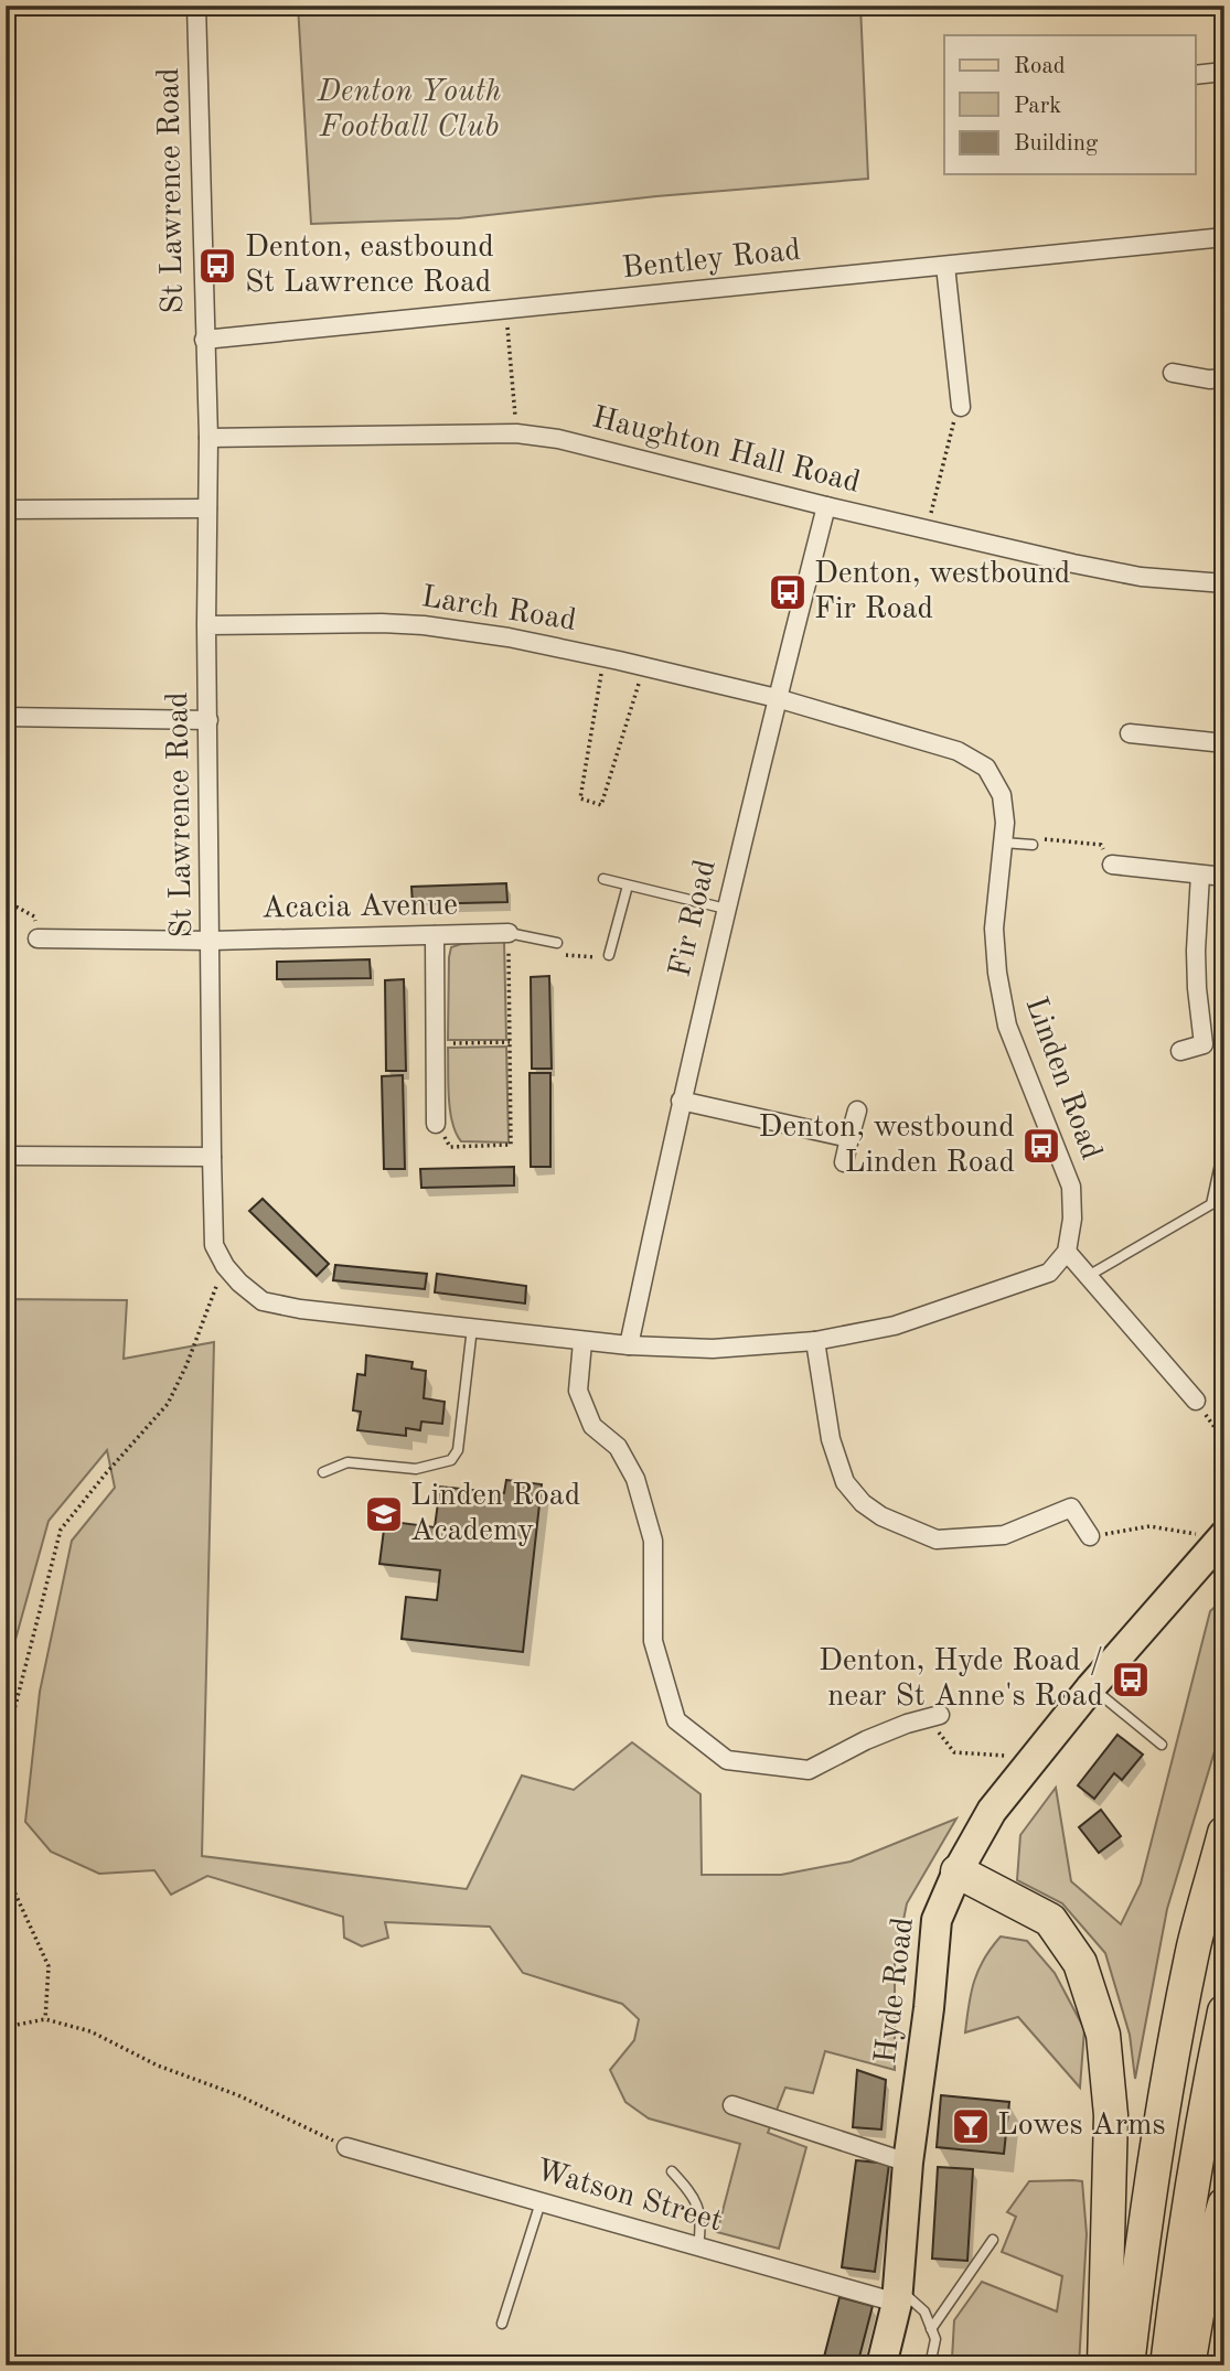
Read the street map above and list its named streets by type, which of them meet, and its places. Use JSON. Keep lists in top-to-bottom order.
{
  "streets": {
    "main road": ["Hyde Road"],
    "street": [
      "St Lawrence Road",
      "Bentley Road",
      "Haughton Hall Road",
      "Larch Road",
      "Acacia Avenue",
      "Fir Road",
      "Linden Road",
      "Watson Street"
    ]
  },
  "crossings": [
    ["St Lawrence Road", "Bentley Road"],
    ["St Lawrence Road", "Haughton Hall Road"],
    ["St Lawrence Road", "Larch Road"],
    ["St Lawrence Road", "Acacia Avenue"],
    ["Haughton Hall Road", "Fir Road"],
    ["Larch Road", "Fir Road"],
    ["Larch Road", "Linden Road"],
    ["Fir Road", "Linden Road"],
    ["Hyde Road", "Watson Street"]
  ],
  "parks": ["Denton Youth Football Club"],
  "places": {
    "bus stop": [
      "Denton, eastbound St Lawrence Road",
      "Denton, westbound Fir Road",
      "Denton, westbound Linden Road",
      "Denton, Hyde Road / near St Anne's Road"
    ],
    "school or university": ["Linden Road Academy"],
    "bar": ["Lowes Arms"]
  },
  "legend": ["Road", "Park", "Building"]
}
